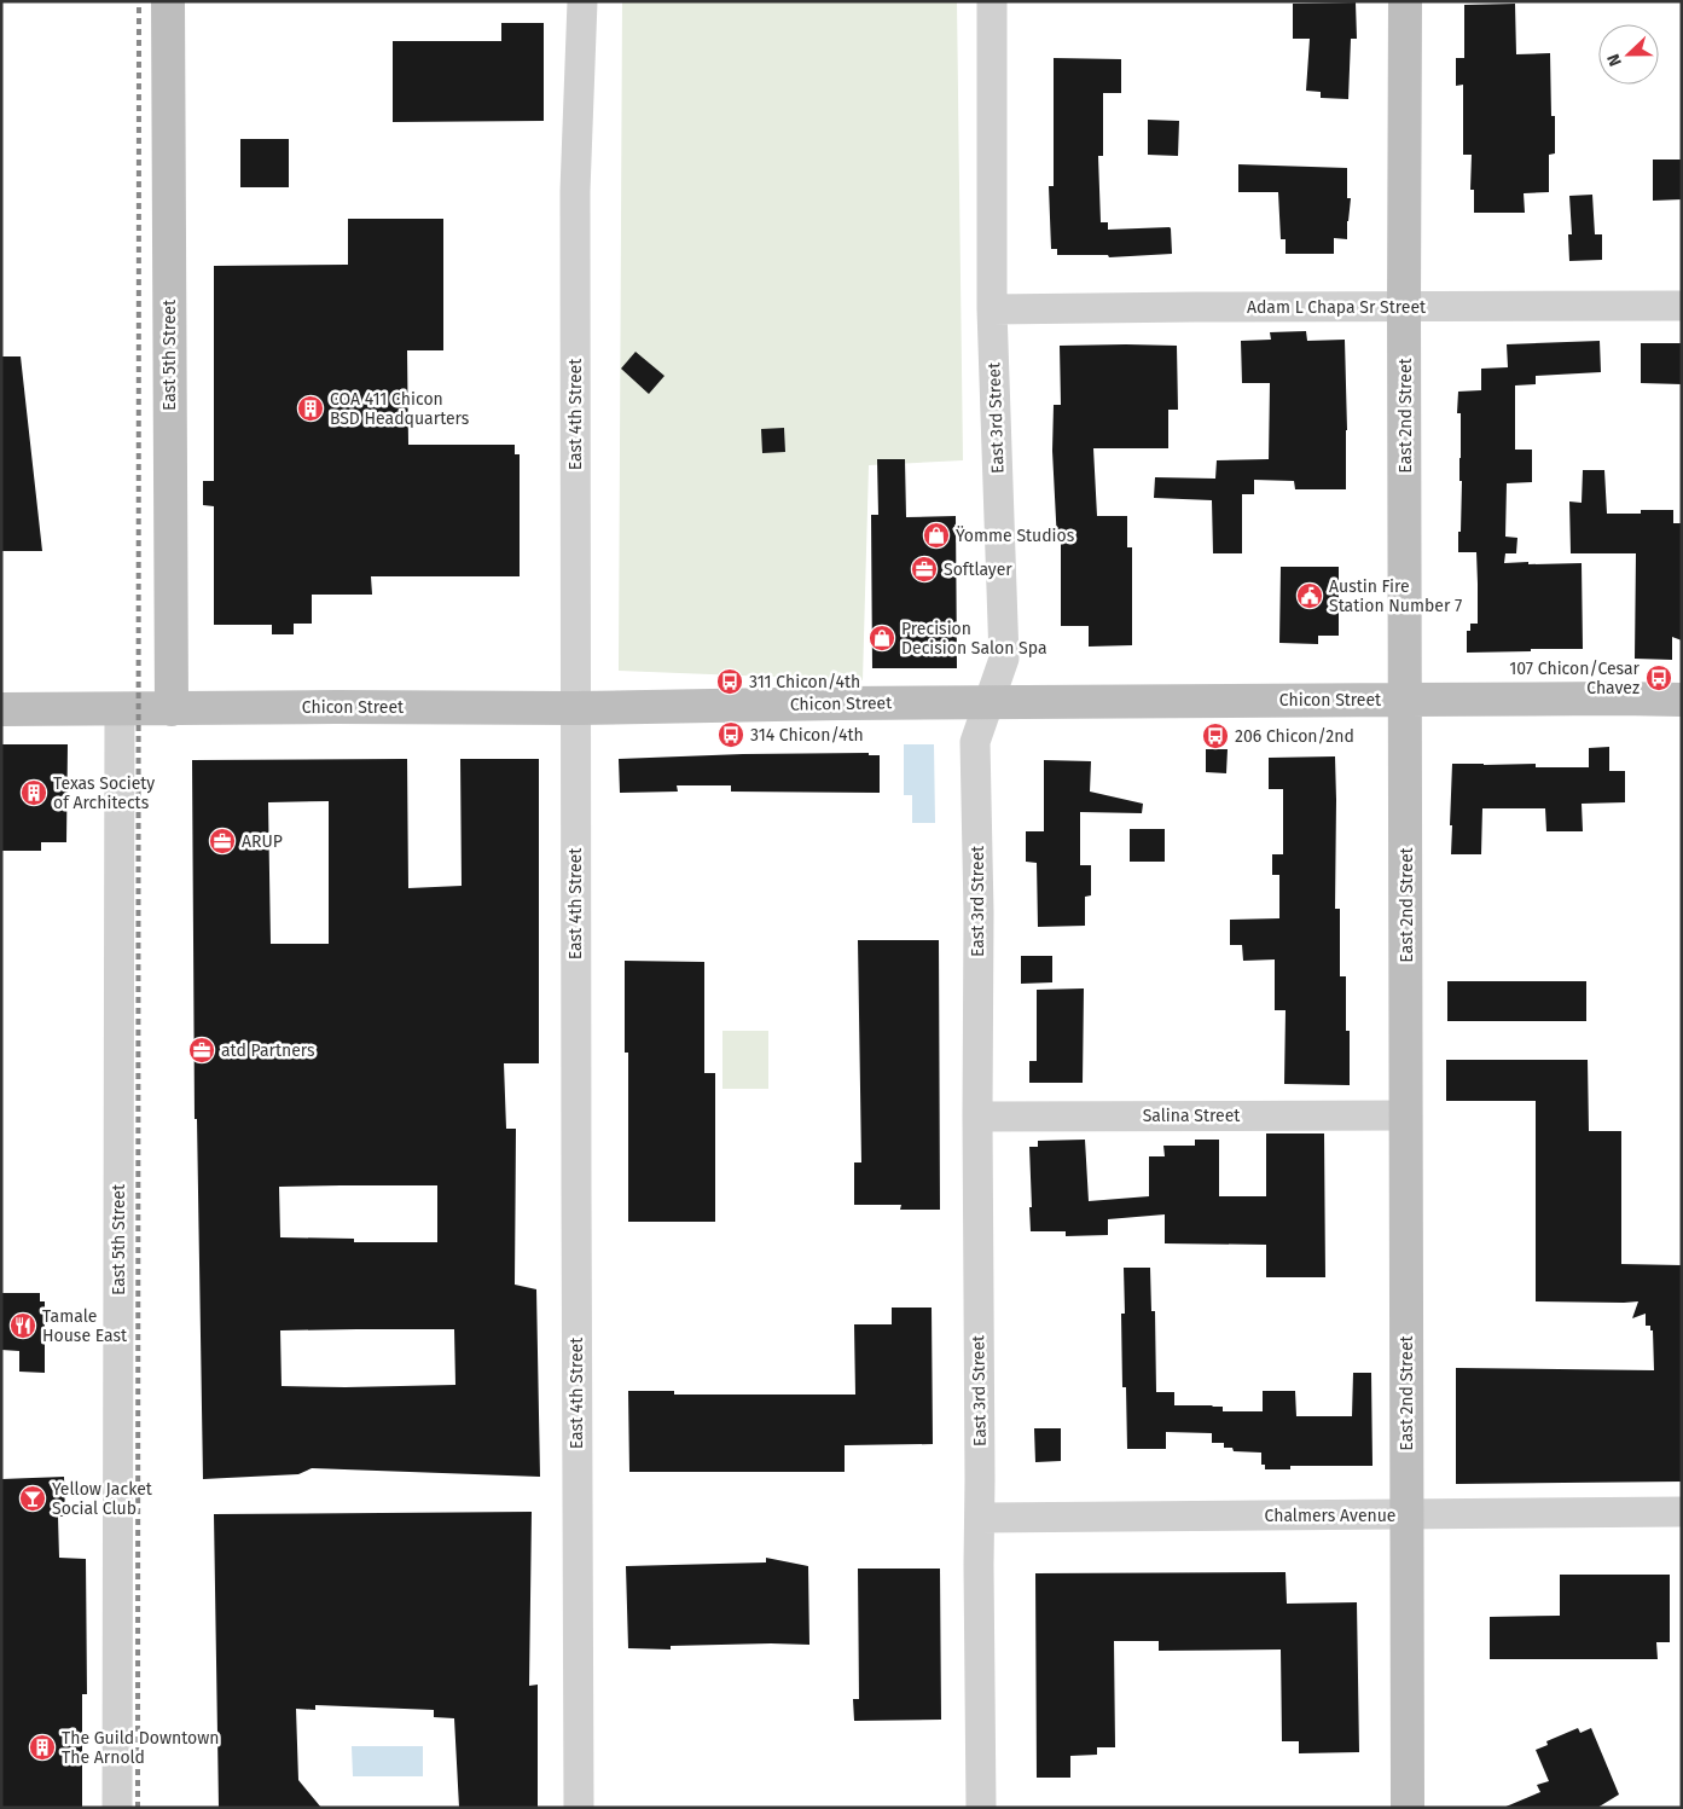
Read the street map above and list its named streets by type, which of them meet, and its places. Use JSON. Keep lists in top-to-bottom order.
{
  "streets": {
    "street": [
      "Adam L Chapa Sr Street",
      "East 5th Street",
      "East 4th Street",
      "East 2nd Street",
      "East 3rd Street",
      "Chicon Street",
      "Salina Street",
      "Chalmers Avenue"
    ]
  },
  "crossings": [
    ["Adam L Chapa Sr Street", "East 2nd Street"],
    ["Adam L Chapa Sr Street", "East 3rd Street"],
    ["East 5th Street", "Chicon Street"],
    ["East 4th Street", "Chicon Street"],
    ["East 2nd Street", "Chicon Street"],
    ["East 2nd Street", "Salina Street"],
    ["East 2nd Street", "Chalmers Avenue"],
    ["East 3rd Street", "Chicon Street"],
    ["East 3rd Street", "Salina Street"],
    ["East 3rd Street", "Chalmers Avenue"]
  ],
  "places": {
    "building": ["COA 411 Chicon BSD Headquarters", "Texas Society of Architects", "The Guild Downtown The Arnold"],
    "shop": ["Ÿomme Studios", "Precision Decision Salon Spa"],
    "office": ["Softlayer", "ARUP", "atd Partners"],
    "public building": ["Austin Fire Station Number 7"],
    "bus stop": [
      "107 Chicon/Cesar Chavez",
      "311 Chicon/4th",
      "314 Chicon/4th",
      "206 Chicon/2nd"
    ],
    "restaurant": ["Tamale House East"],
    "bar": ["Yellow Jacket Social Club"]
  },
  "north": "left"
}
